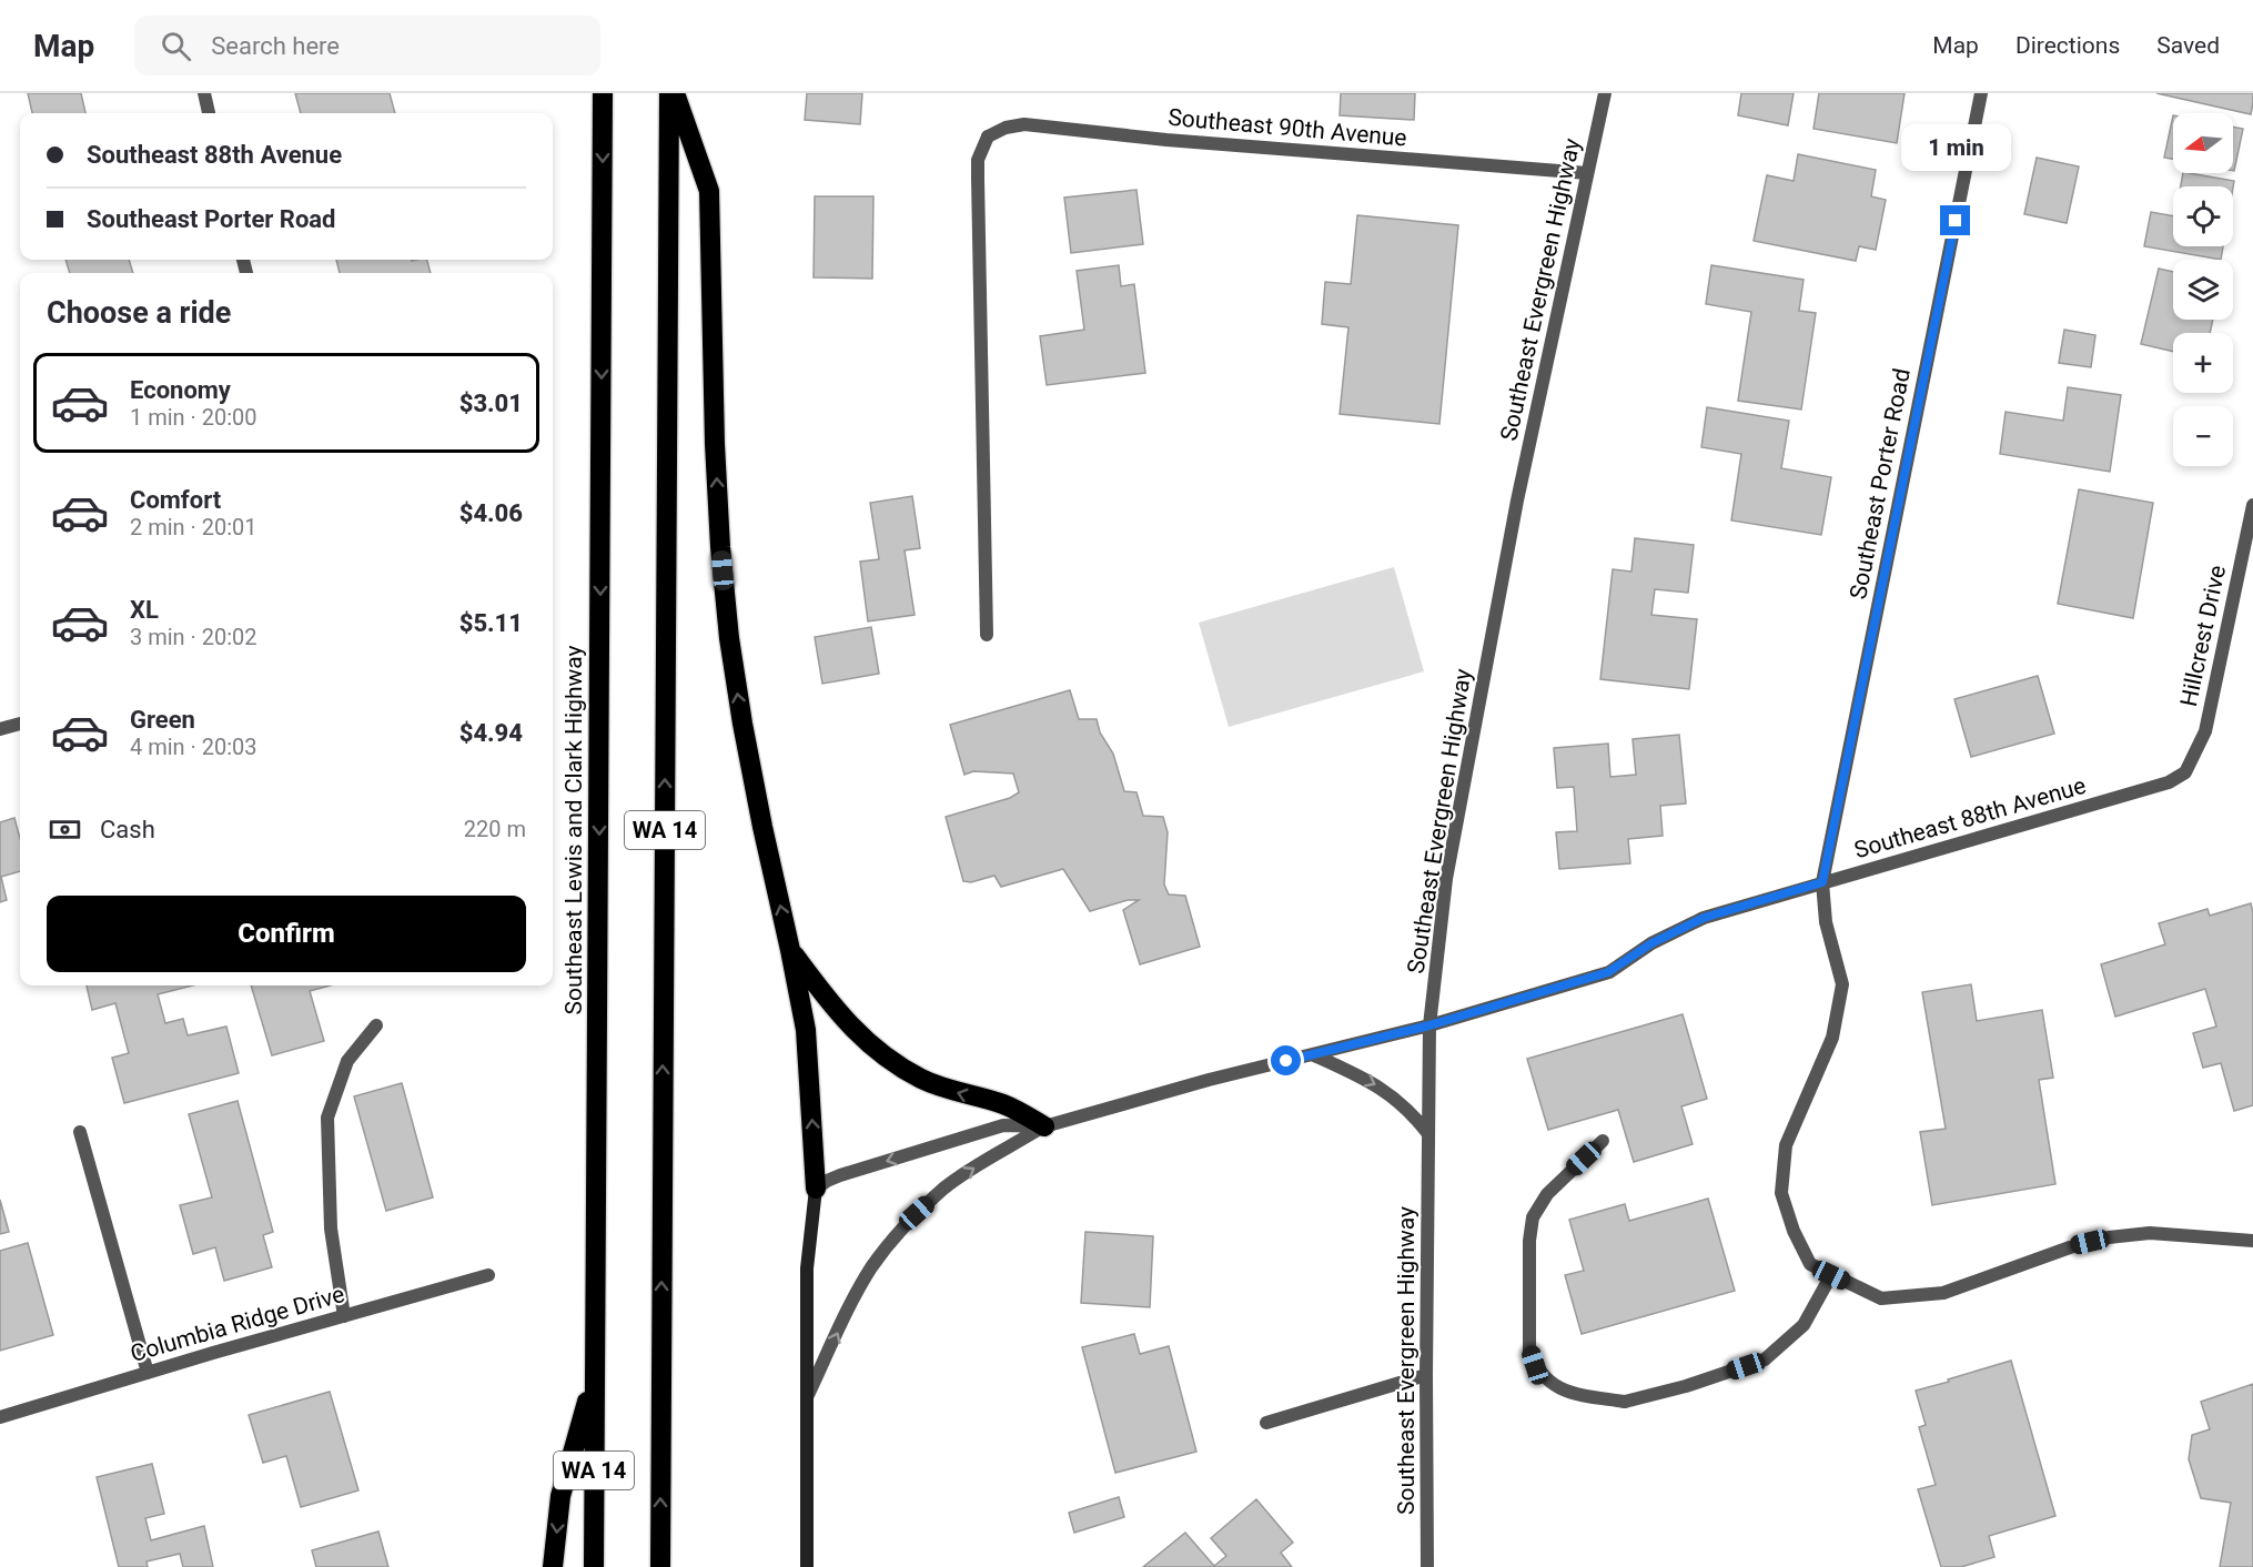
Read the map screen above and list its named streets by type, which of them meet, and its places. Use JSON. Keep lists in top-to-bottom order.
{
  "streets": {
    "highway": ["Southeast Lewis and Clark Highway", "WA 14"],
    "street": [
      "Southeast 90th Avenue",
      "Southeast Evergreen Highway",
      "Southeast Porter Road",
      "Hillcrest Drive",
      "Southeast 88th Avenue",
      "Columbia Ridge Drive"
    ]
  },
  "crossings": [
    ["Southeast 90th Avenue", "Southeast Evergreen Highway"],
    ["Southeast Evergreen Highway", "Southeast 88th Avenue"],
    ["Southeast Porter Road", "Southeast 88th Avenue"],
    ["Hillcrest Drive", "Southeast 88th Avenue"]
  ],
  "north": "left",
  "page": {
    "header": "Map",
    "search": "Search here",
    "nav": ["Map", "Directions", "Saved"],
    "map_buttons": ["+", "−"],
    "banner": ["Southeast 88th Avenue", "Southeast Porter Road"],
    "bubble": "1 min",
    "heading": "Choose a ride",
    "list": [
      {
        "name": "Economy",
        "note": "1 min · 20:00",
        "value": "$3.01"
      },
      {
        "name": "Comfort",
        "note": "2 min · 20:01",
        "value": "$4.06"
      },
      {
        "name": "XL",
        "note": "3 min · 20:02",
        "value": "$5.11"
      },
      {
        "name": "Green",
        "note": "4 min · 20:03",
        "value": "$4.94"
      }
    ],
    "pay": ["Cash", "220 m"],
    "buttons": "Confirm"
  }
}
